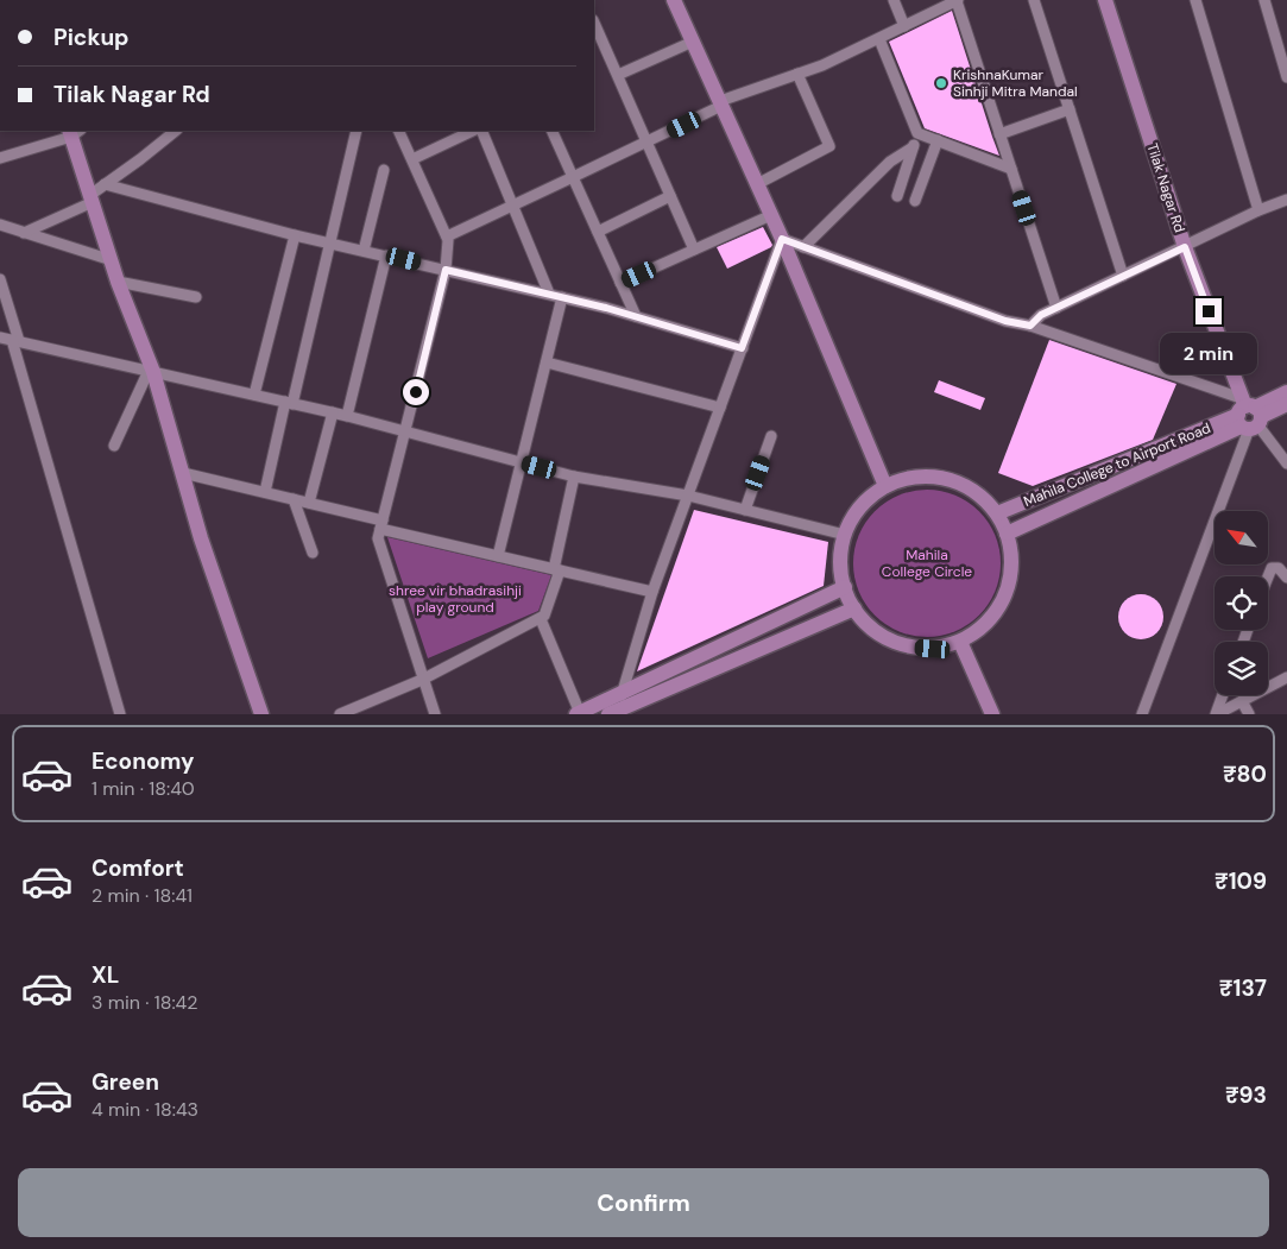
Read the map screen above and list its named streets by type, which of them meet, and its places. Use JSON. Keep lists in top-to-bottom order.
{
  "streets": {
    "main road": ["Tilak Nagar Rd", "Mahila College to Airport Road"]
  },
  "crossings": [
    ["Tilak Nagar Rd", "Mahila College to Airport Road"]
  ],
  "parks": ["Mahila College Circle", "shree vir bhadrasihji play ground"],
  "places": ["KrishnaKumar Sinhji Mitra Mandal"],
  "north": "top left",
  "page": {
    "banner": ["Pickup", "Tilak Nagar Rd"],
    "bubble": "2 min",
    "list": [
      {
        "name": "Economy",
        "note": "1 min · 18:40",
        "value": "₹80"
      },
      {
        "name": "Comfort",
        "note": "2 min · 18:41",
        "value": "₹109"
      },
      {
        "name": "XL",
        "note": "3 min · 18:42",
        "value": "₹137"
      },
      {
        "name": "Green",
        "note": "4 min · 18:43",
        "value": "₹93"
      }
    ],
    "buttons": "Confirm"
  }
}
